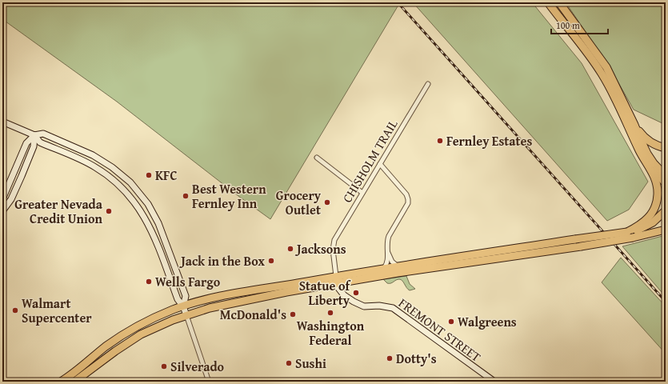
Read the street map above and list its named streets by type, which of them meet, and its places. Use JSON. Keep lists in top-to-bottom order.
{
  "streets": {
    "street": ["CHISHOLM TRAIL", "FREMONT STREET"]
  },
  "crossings": [
    ["CHISHOLM TRAIL", "FREMONT STREET"]
  ],
  "places": [
    "Fernley Estates",
    "KFC",
    "Best Western Fernley Inn",
    "Grocery Outlet",
    "Greater Nevada Credit Union",
    "Jacksons",
    "Jack in the Box",
    "Wells Fargo",
    "Statue of Liberty",
    "Walmart Supercenter",
    "Washington Federal",
    "McDonald's",
    "Walgreens",
    "Dotty's",
    "Sushi",
    "Silverado"
  ],
  "scale_bar": "100 m"
}
